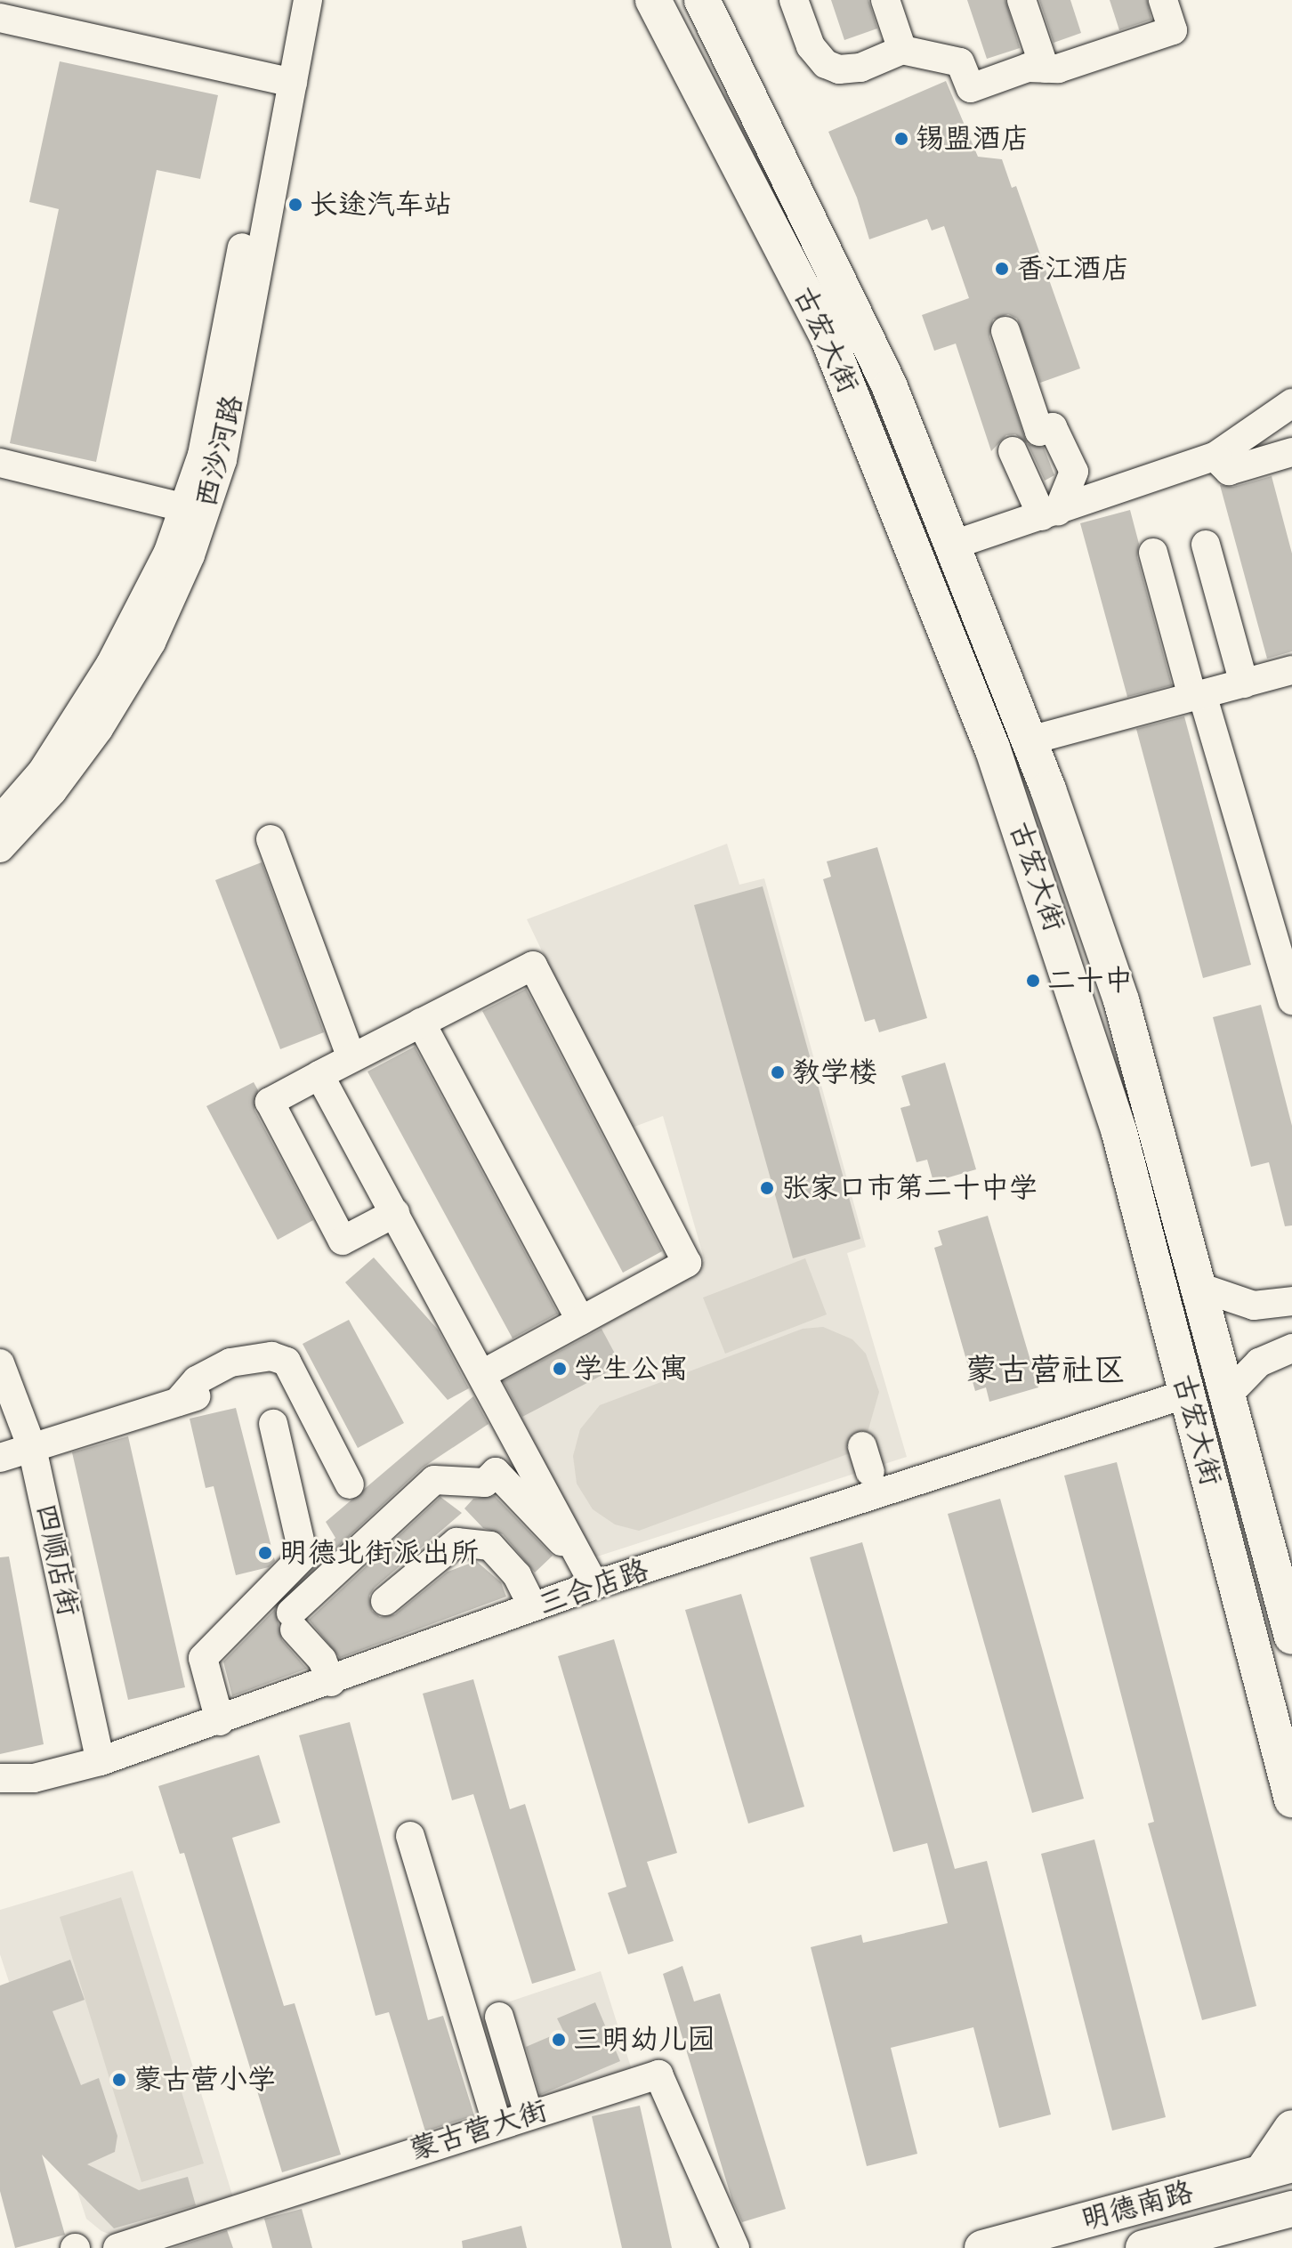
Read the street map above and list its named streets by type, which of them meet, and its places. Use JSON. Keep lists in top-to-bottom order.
{
  "streets": {
    "main road": ["古宏大街", "明德南路"],
    "street": [
      "西沙河路",
      "四顺店街",
      "三合店路",
      "蒙古营大街"
    ]
  },
  "crossings": [
    ["古宏大街", "三合店路"],
    ["四顺店街", "三合店路"]
  ],
  "districts": ["蒙古营社区"],
  "places": [
    "锡盟酒店",
    "长途汽车站",
    "香江酒店",
    "二十中",
    "教学楼",
    "张家口市第二十中学",
    "学生公寓",
    "明德北街派出所",
    "三明幼儿园",
    "蒙古营小学"
  ]
}
